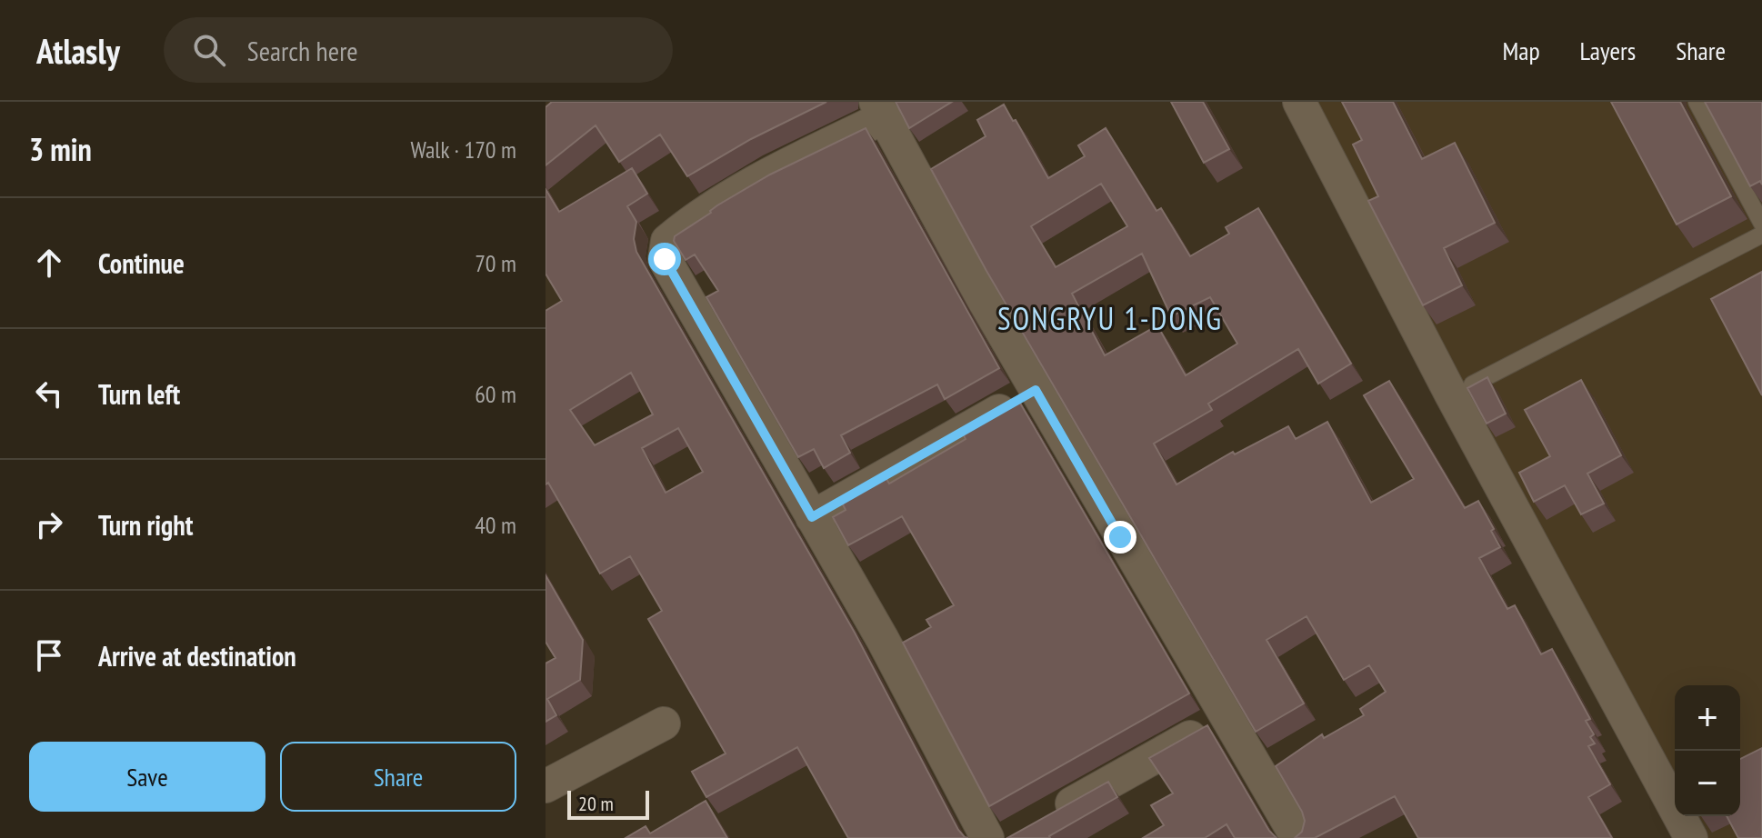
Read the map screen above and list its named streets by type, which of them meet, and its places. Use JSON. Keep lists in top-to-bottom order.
{
  "districts": ["SONGRYU 1-DONG"],
  "scale_bar": "20 m",
  "page": {
    "header": "Atlasly",
    "search": "Search here",
    "nav": ["Map", "Layers", "Share"],
    "heading": ["3 min", "Walk · 170 m"],
    "list": [
      ["Continue", "70 m"],
      ["Turn left", "60 m"],
      ["Turn right", "40 m"],
      "Arrive at destination"
    ],
    "map_buttons": ["+", "−"],
    "buttons": ["Save", "Share"],
    "scale": "20 m"
  }
}
